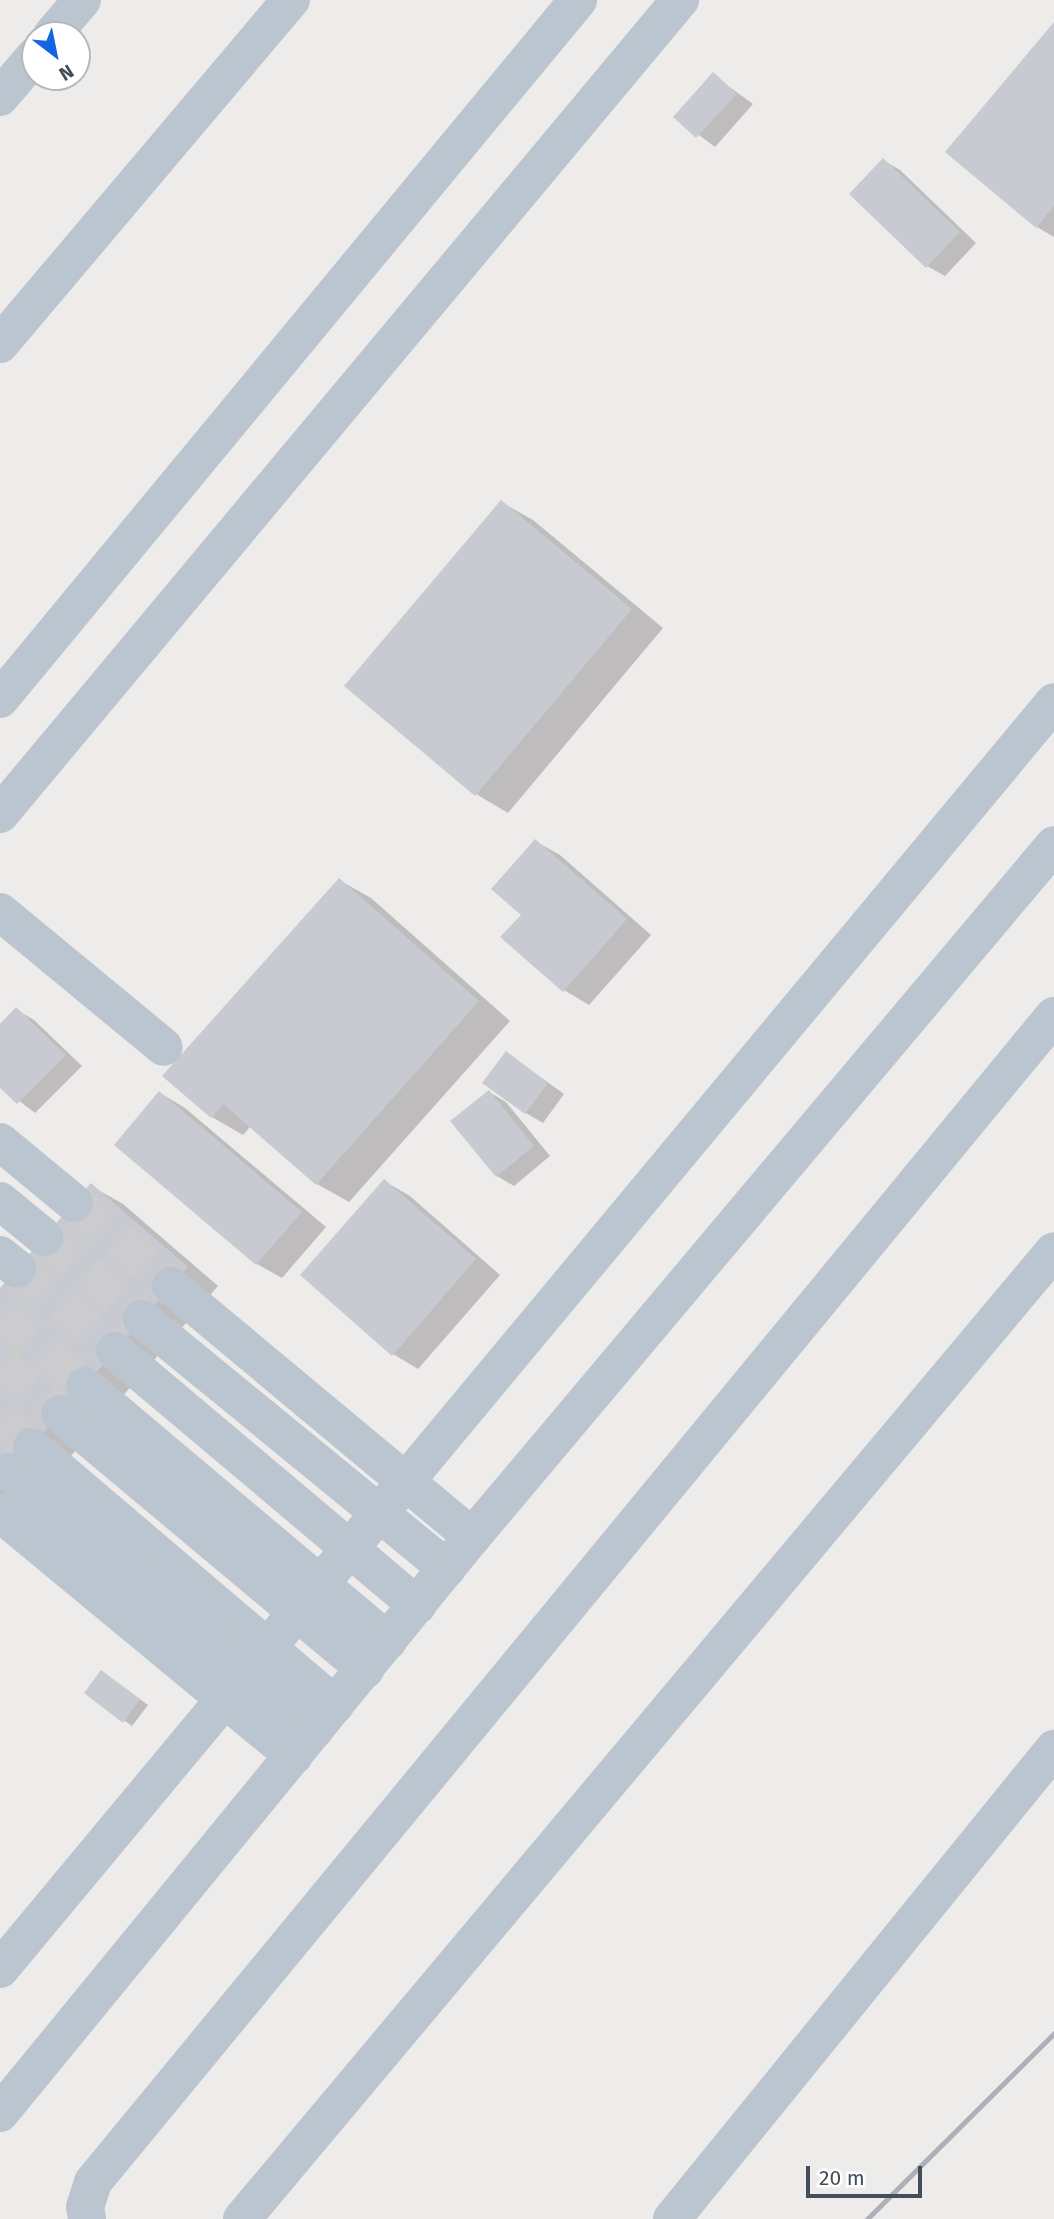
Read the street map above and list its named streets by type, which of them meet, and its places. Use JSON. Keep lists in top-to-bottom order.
{
  "scale_bar": "20 m",
  "north": "bottom right"
}
